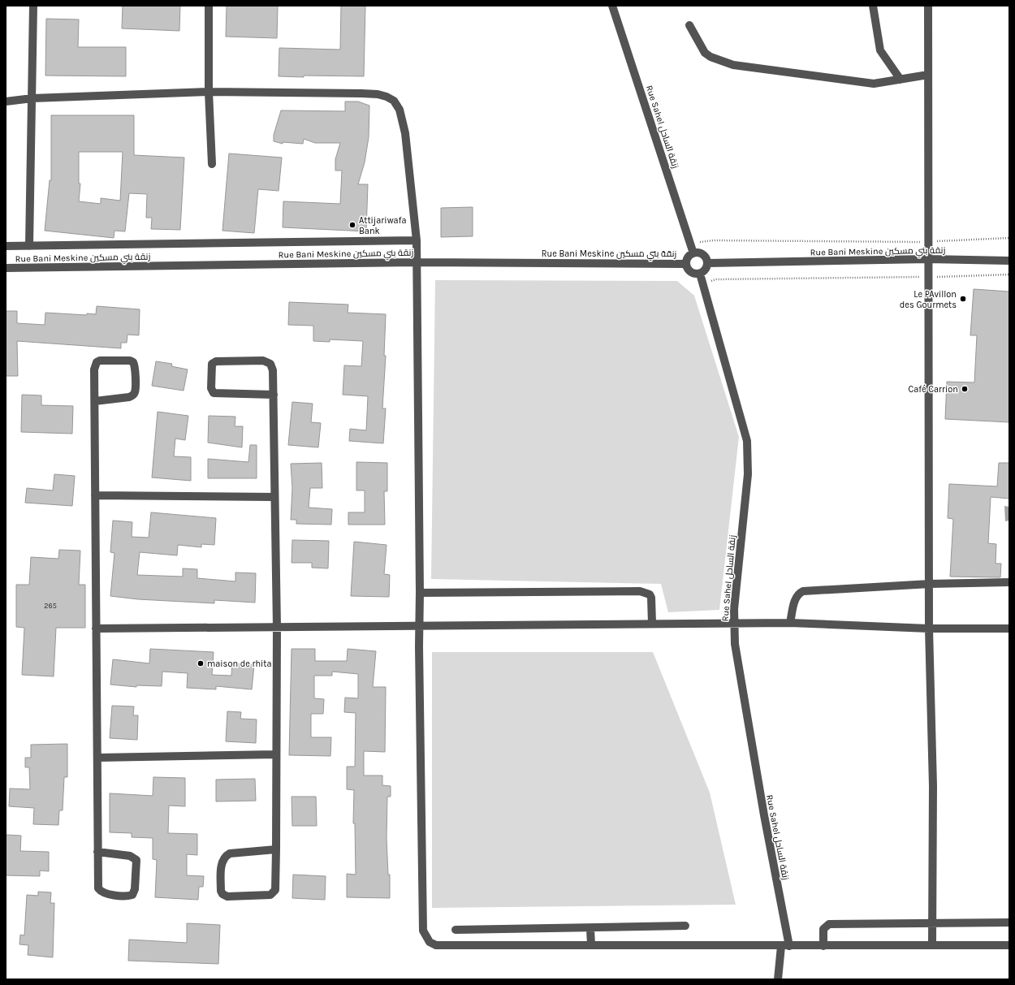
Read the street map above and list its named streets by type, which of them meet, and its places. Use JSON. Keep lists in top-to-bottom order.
{
  "streets": {
    "street": ["Rue Sahel زنقة الساحل", "Rue Bani Meskine زنقة بني مسكين"]
  },
  "crossings": [
    ["Rue Sahel زنقة الساحل", "Rue Bani Meskine زنقة بني مسكين"]
  ],
  "places": [
    "Attijariwafa Bank",
    "Le PAvillon des Gourmets",
    "Café Carrion",
    "maison de rhita"
  ],
  "house_numbers": ["265"]
}
